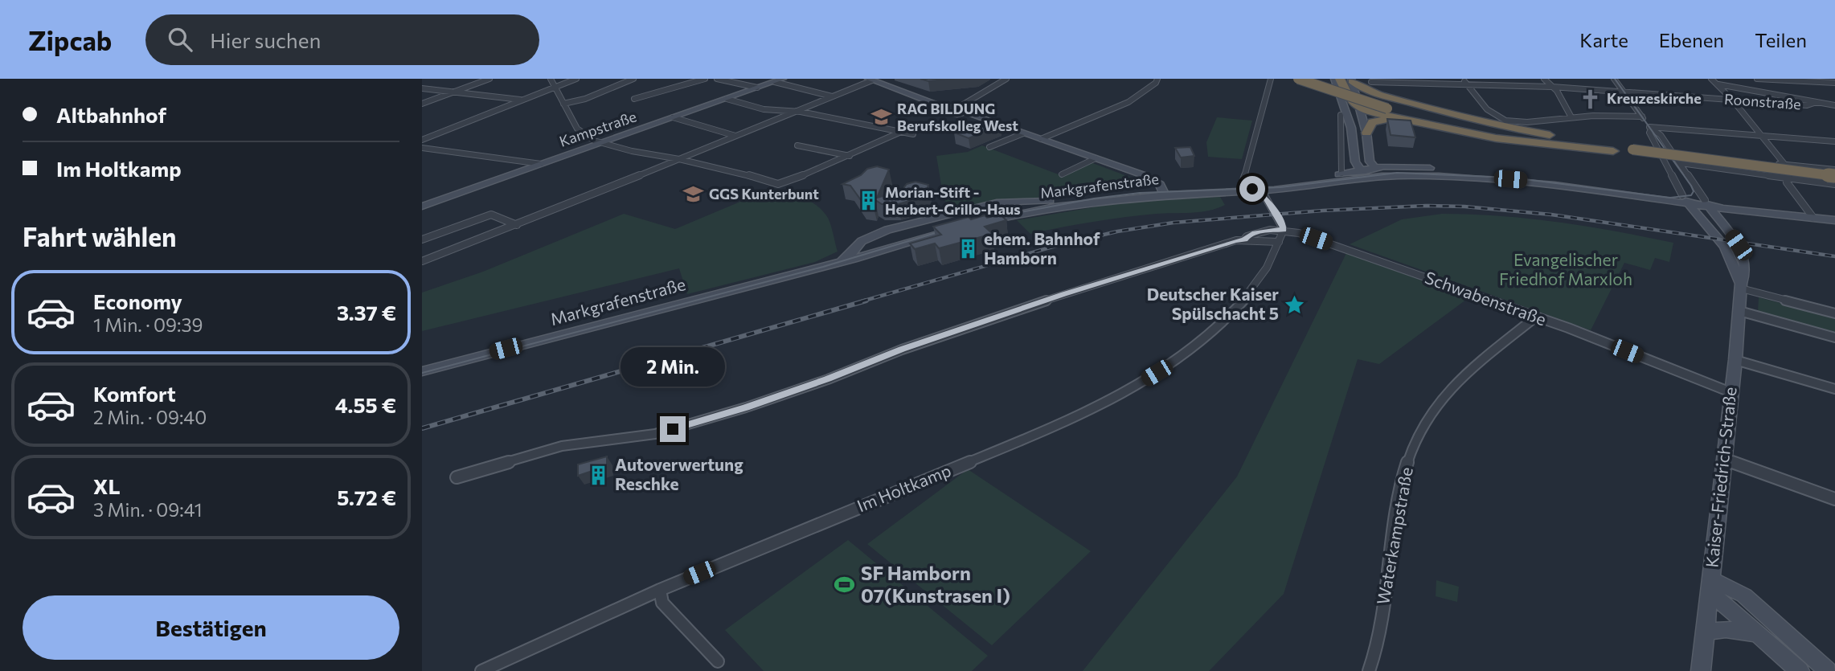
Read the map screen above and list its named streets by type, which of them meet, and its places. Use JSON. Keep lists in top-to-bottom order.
{
  "streets": {
    "street": [
      "Roonstraße",
      "Kampstraße",
      "Markgrafenstraße",
      "Schwabenstraße",
      "Kaiser-Friedrich-Straße",
      "Im Holtkamp",
      "Waterkampstraße"
    ]
  },
  "crossings": [
    ["Roonstraße", "Kaiser-Friedrich-Straße"],
    ["Schwabenstraße", "Kaiser-Friedrich-Straße"],
    ["Schwabenstraße", "Im Holtkamp"],
    ["Schwabenstraße", "Waterkampstraße"]
  ],
  "parks": ["Evangelischer Friedhof Marxloh"],
  "places": {
    "church": ["Kreuzeskirche"],
    "school or university": ["RAG BILDUNG Berufskolleg West", "GGS Kunterbunt"],
    "building": ["Morian-Stift - Herbert-Grillo-Haus", "ehem. Bahnhof Hamborn", "Autoverwertung Reschke"],
    "place": ["Deutscher Kaiser Spülschacht 5"],
    "sports": ["SF Hamborn 07(Kunstrasen I)"]
  },
  "page": {
    "header": "Zipcab",
    "search": "Hier suchen",
    "nav": ["Karte", "Ebenen", "Teilen"],
    "banner": ["Altbahnhof", "Im Holtkamp"],
    "heading": "Fahrt wählen",
    "list": [
      {
        "name": "Economy",
        "note": "1 Min. · 09:39",
        "value": "3.37 €"
      },
      {
        "name": "Komfort",
        "note": "2 Min. · 09:40",
        "value": "4.55 €"
      },
      {
        "name": "XL",
        "note": "3 Min. · 09:41",
        "value": "5.72 €"
      }
    ],
    "bubble": "2 Min.",
    "buttons": "Bestätigen"
  }
}
